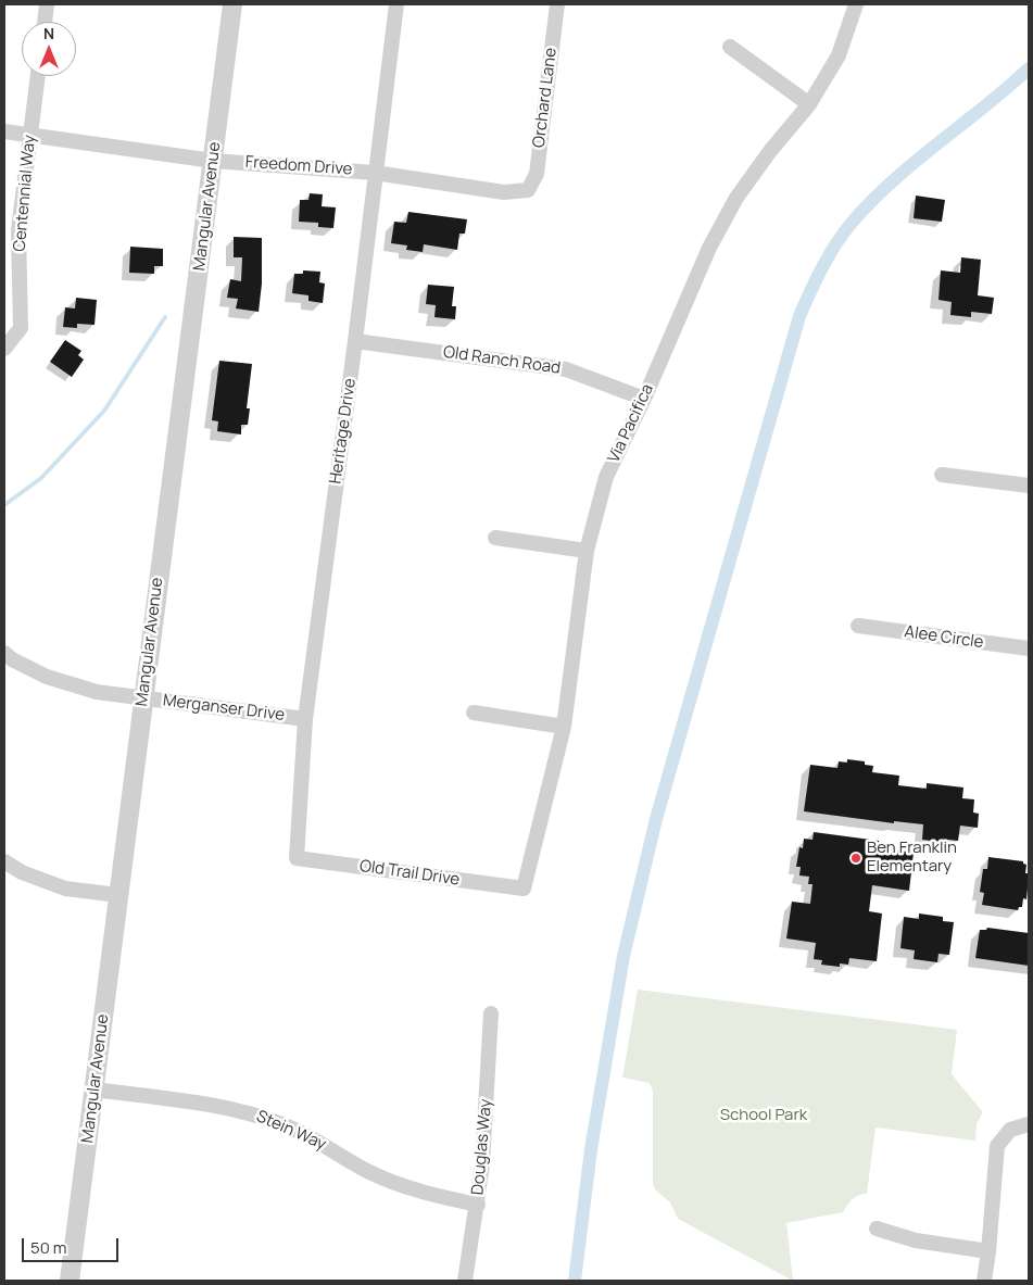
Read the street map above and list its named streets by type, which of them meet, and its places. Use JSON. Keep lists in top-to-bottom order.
{
  "streets": {
    "street": [
      "Orchard Lane",
      "Freedom Drive",
      "Centennial Way",
      "Mangular Avenue",
      "Old Ranch Road",
      "Via Pacifica",
      "Heritage Drive",
      "Alee Circle",
      "Merganser Drive",
      "Old Trail Drive",
      "Stein Way",
      "Douglas Way"
    ]
  },
  "crossings": [
    ["Orchard Lane", "Freedom Drive"],
    ["Freedom Drive", "Centennial Way"],
    ["Freedom Drive", "Mangular Avenue"],
    ["Freedom Drive", "Heritage Drive"],
    ["Mangular Avenue", "Merganser Drive"],
    ["Mangular Avenue", "Stein Way"],
    ["Old Ranch Road", "Via Pacifica"],
    ["Old Ranch Road", "Heritage Drive"],
    ["Via Pacifica", "Old Trail Drive"],
    ["Heritage Drive", "Merganser Drive"],
    ["Heritage Drive", "Old Trail Drive"],
    ["Stein Way", "Douglas Way"]
  ],
  "parks": ["School Park"],
  "places": ["Ben Franklin Elementary"],
  "scale_bar": "50 m",
  "north": "top"
}
